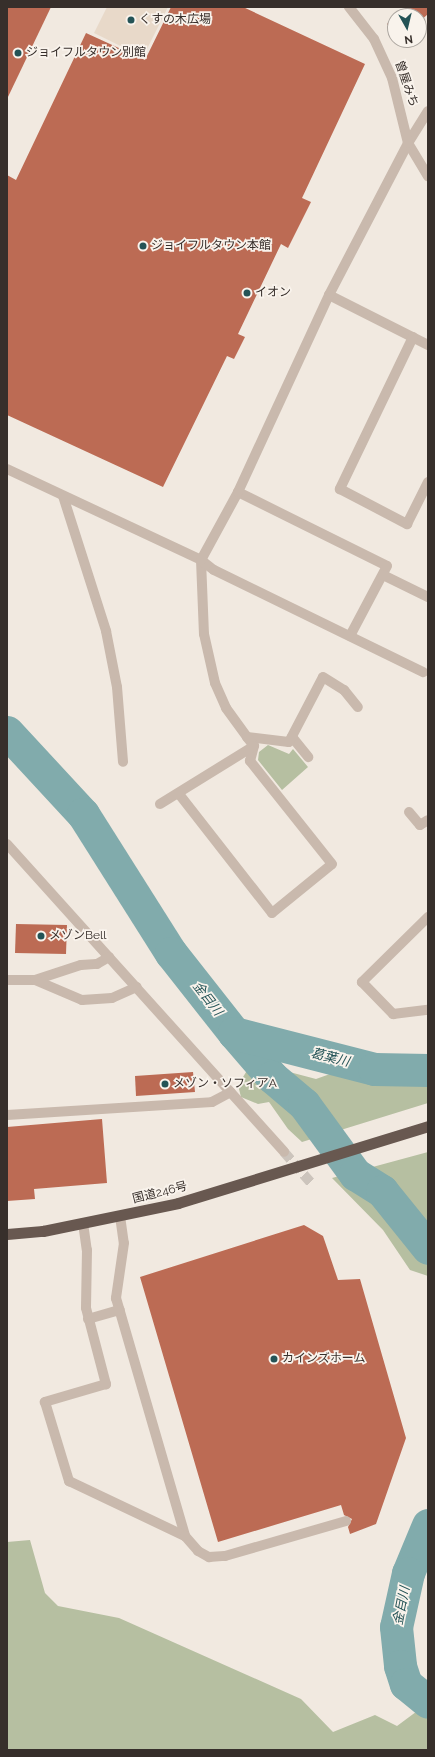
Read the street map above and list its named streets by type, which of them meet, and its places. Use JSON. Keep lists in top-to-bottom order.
{
  "streets": {
    "highway": ["国道246号"],
    "street": ["曽屋みち"]
  },
  "water": ["金目川", "葛葉川"],
  "places": [
    "くすの木広場",
    "ジョイフルタウン別館",
    "ジョイフルタウン本館",
    "イオン",
    "メゾンBell",
    "メゾン・ソフィアA",
    "カインズホーム"
  ],
  "north": "bottom"
}
